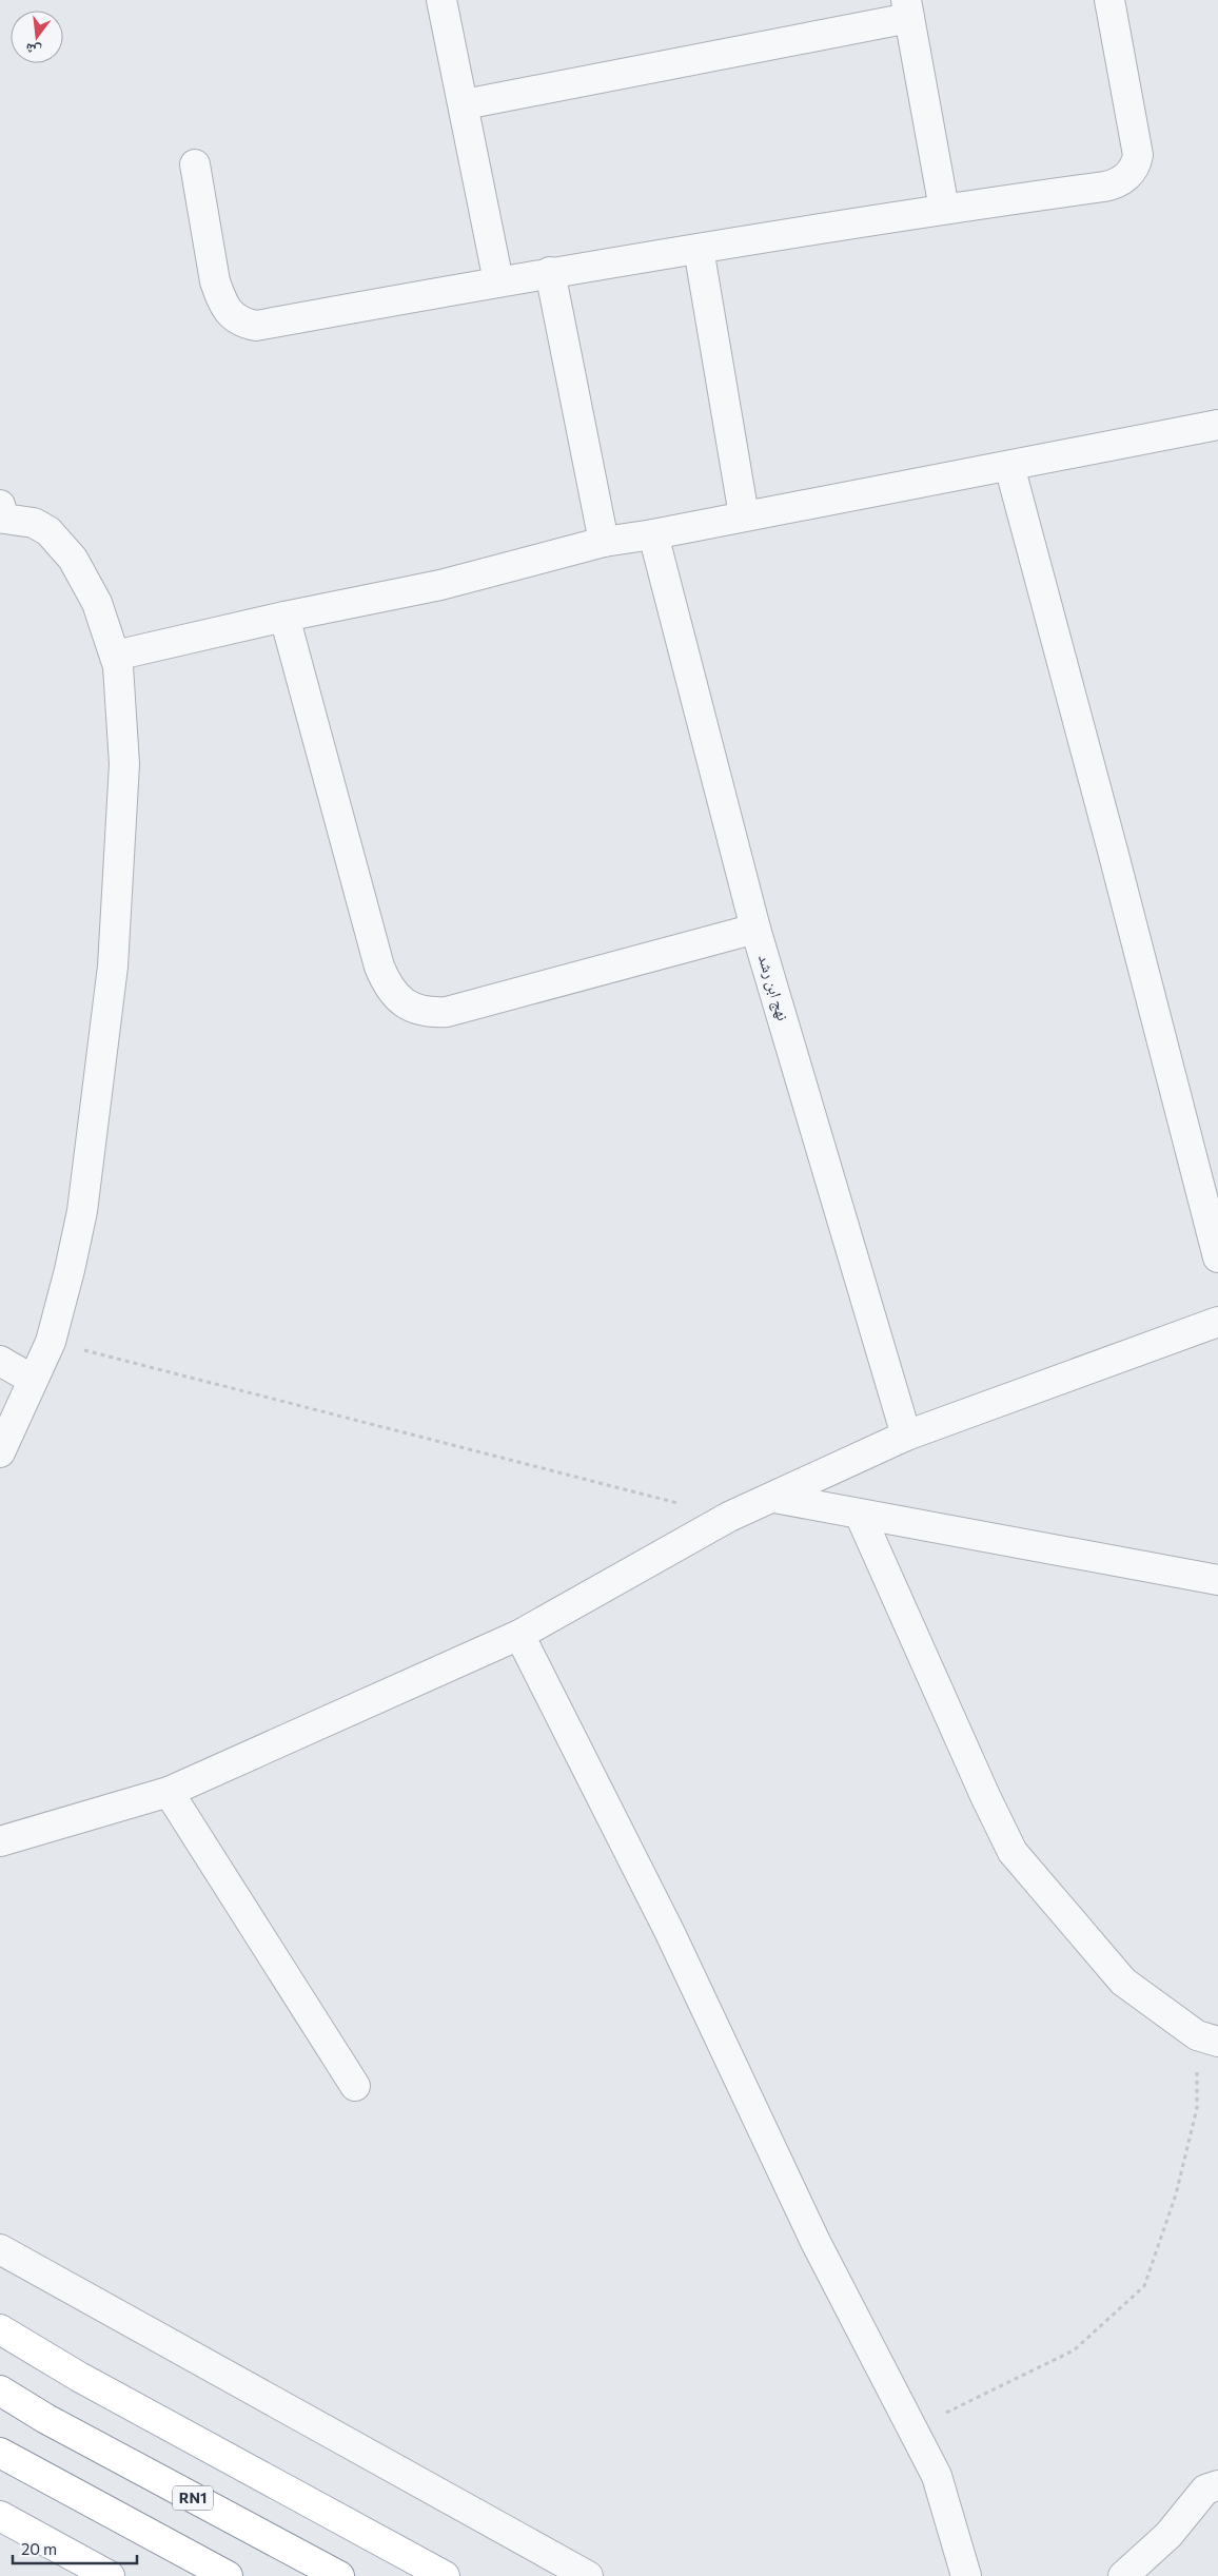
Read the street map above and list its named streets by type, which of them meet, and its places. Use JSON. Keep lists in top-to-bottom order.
{
  "streets": {
    "main road": ["RN1"],
    "street": ["نهج ابن رشد"]
  },
  "scale_bar": "20 m",
  "north": "bottom"
}
